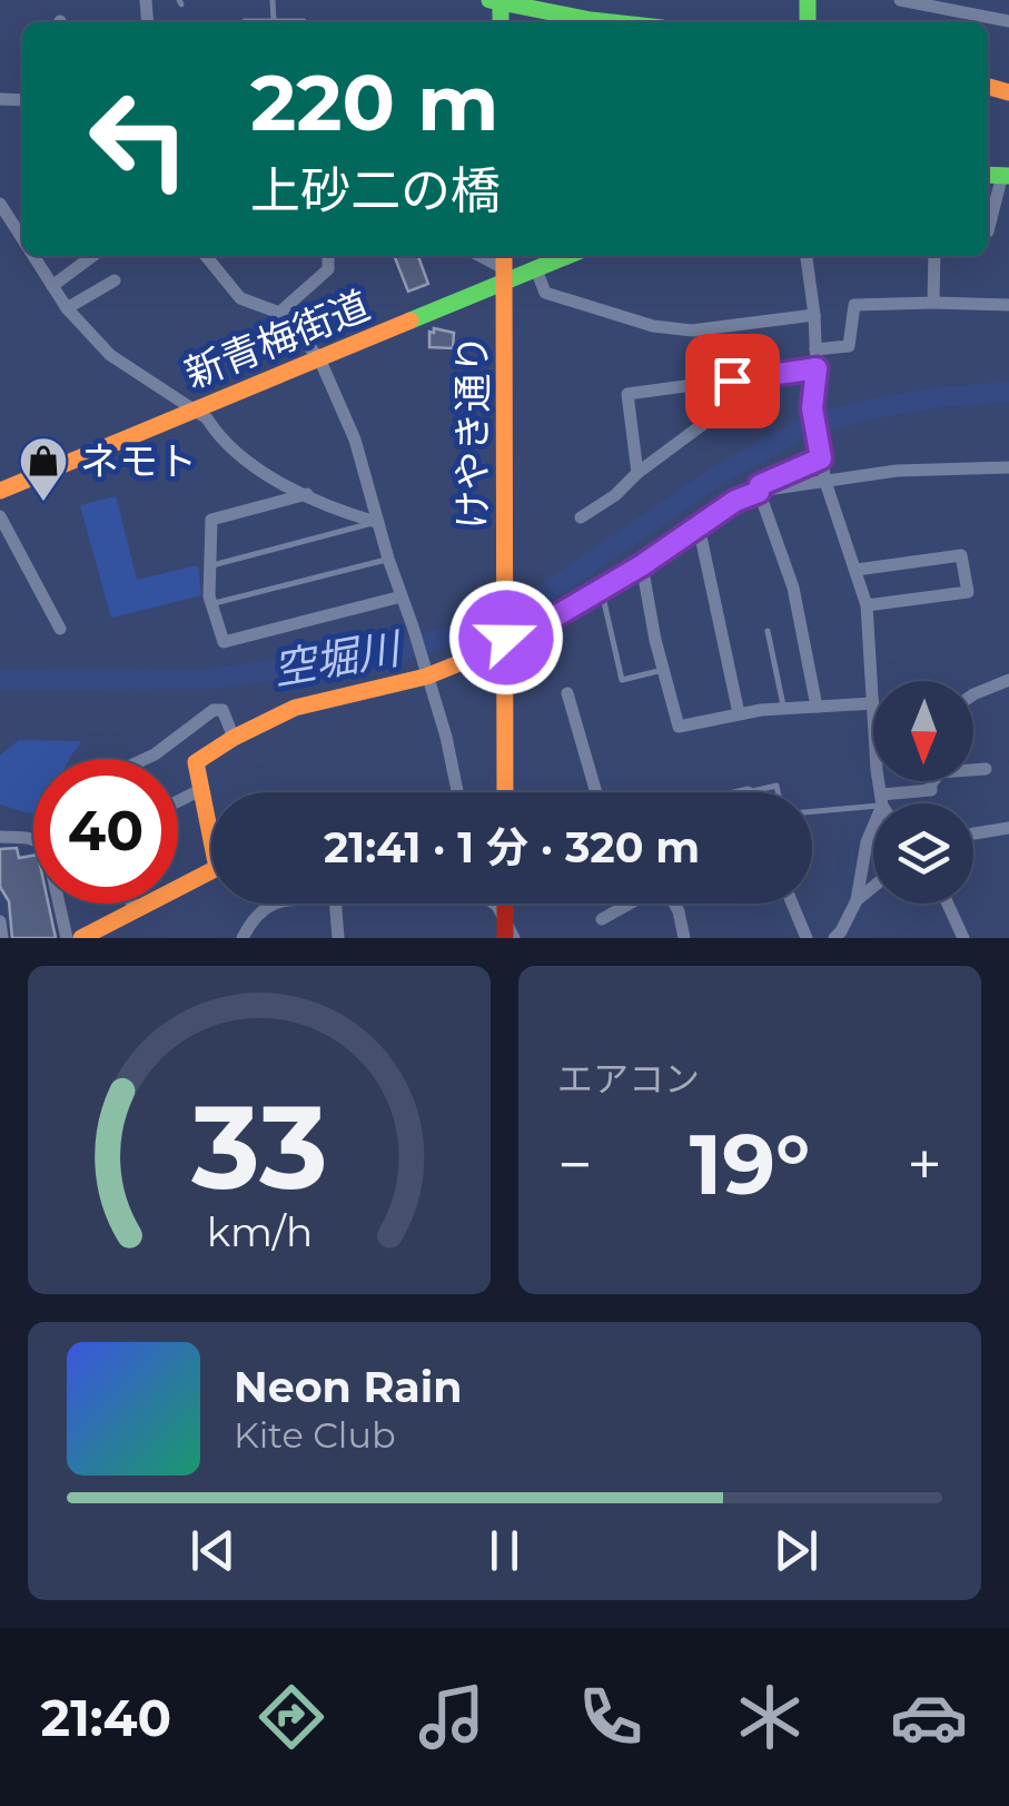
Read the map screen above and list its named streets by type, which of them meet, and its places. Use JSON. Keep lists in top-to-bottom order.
{
  "streets": {
    "street": ["新青梅街道", "けやき通り"]
  },
  "crossings": [
    ["新青梅街道", "けやき通り"]
  ],
  "water": ["空堀川"],
  "places": {
    "shop": ["ネモト"]
  },
  "north": "bottom",
  "page": {
    "turn": ["220 m", "上砂二の橋"],
    "limit": "40",
    "trip": "21:41 · 1 分 · 320 m",
    "tile": "エアコン",
    "heat": ["−", "19°", "+"],
    "song": ["Neon Rain", "Kite Club"],
    "tabs": "21:40",
    "gauge": ["33", "km/h"]
  }
}
